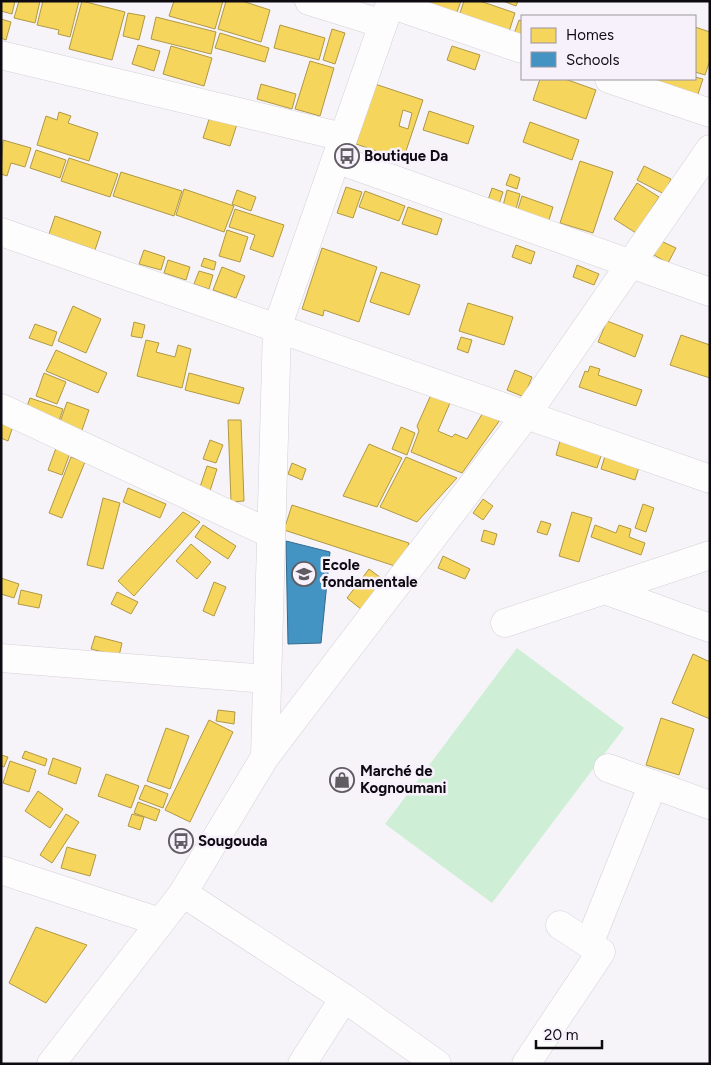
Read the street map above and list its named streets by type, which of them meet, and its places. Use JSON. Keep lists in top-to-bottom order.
{
  "places": {
    "bus stop": ["Boutique Da", "Sougouda"],
    "school or university": ["Ecole fondamentale"],
    "shop": ["Marché de Kognoumani"]
  },
  "legend": ["Homes", "Schools"],
  "scale_bar": "20 m"
}
